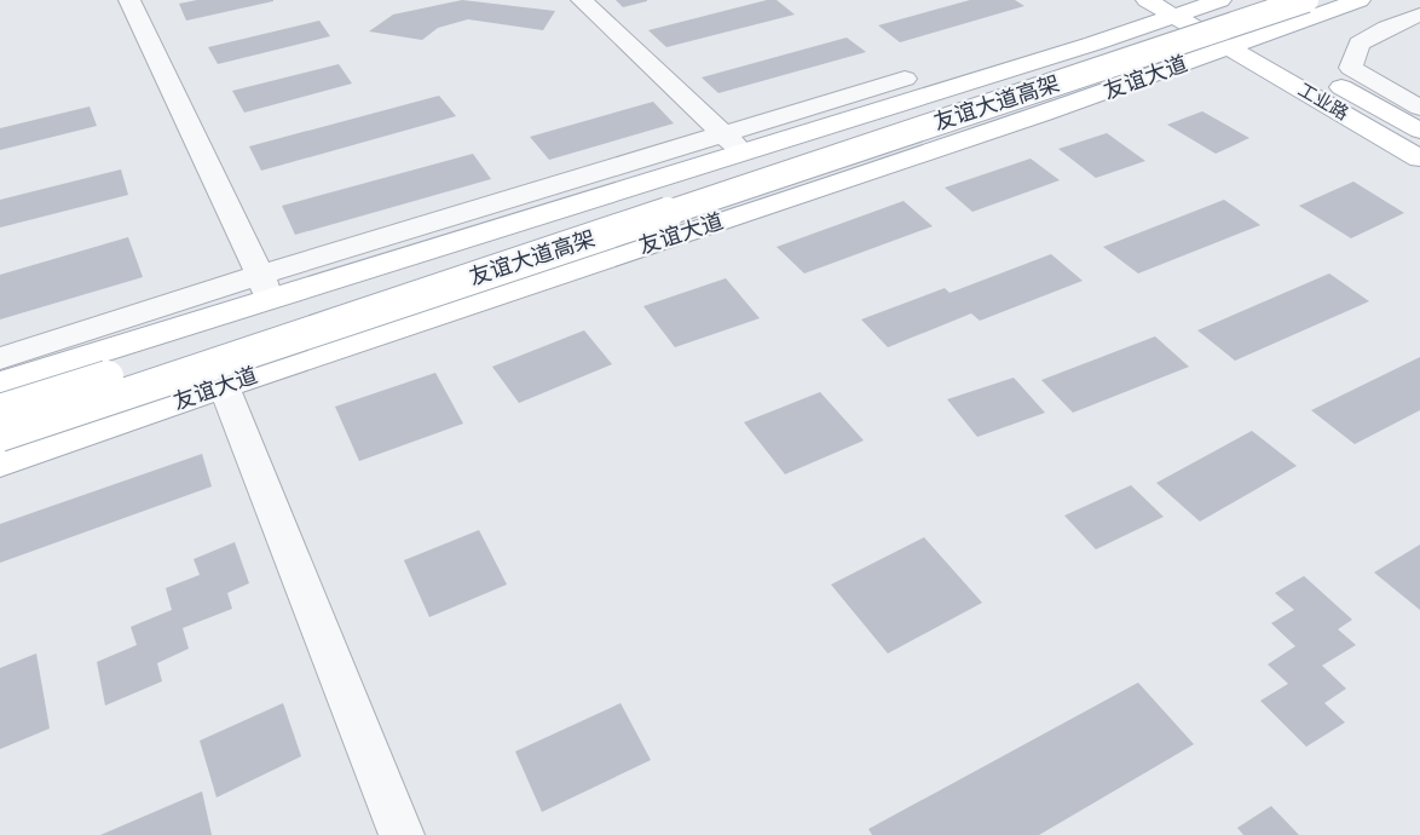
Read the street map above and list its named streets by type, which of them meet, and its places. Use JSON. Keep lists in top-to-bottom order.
{
  "streets": {
    "main road": ["友谊大道", "工业路", "友谊大道高架"]
  },
  "crossings": [
    ["友谊大道", "工业路"]
  ]
}
